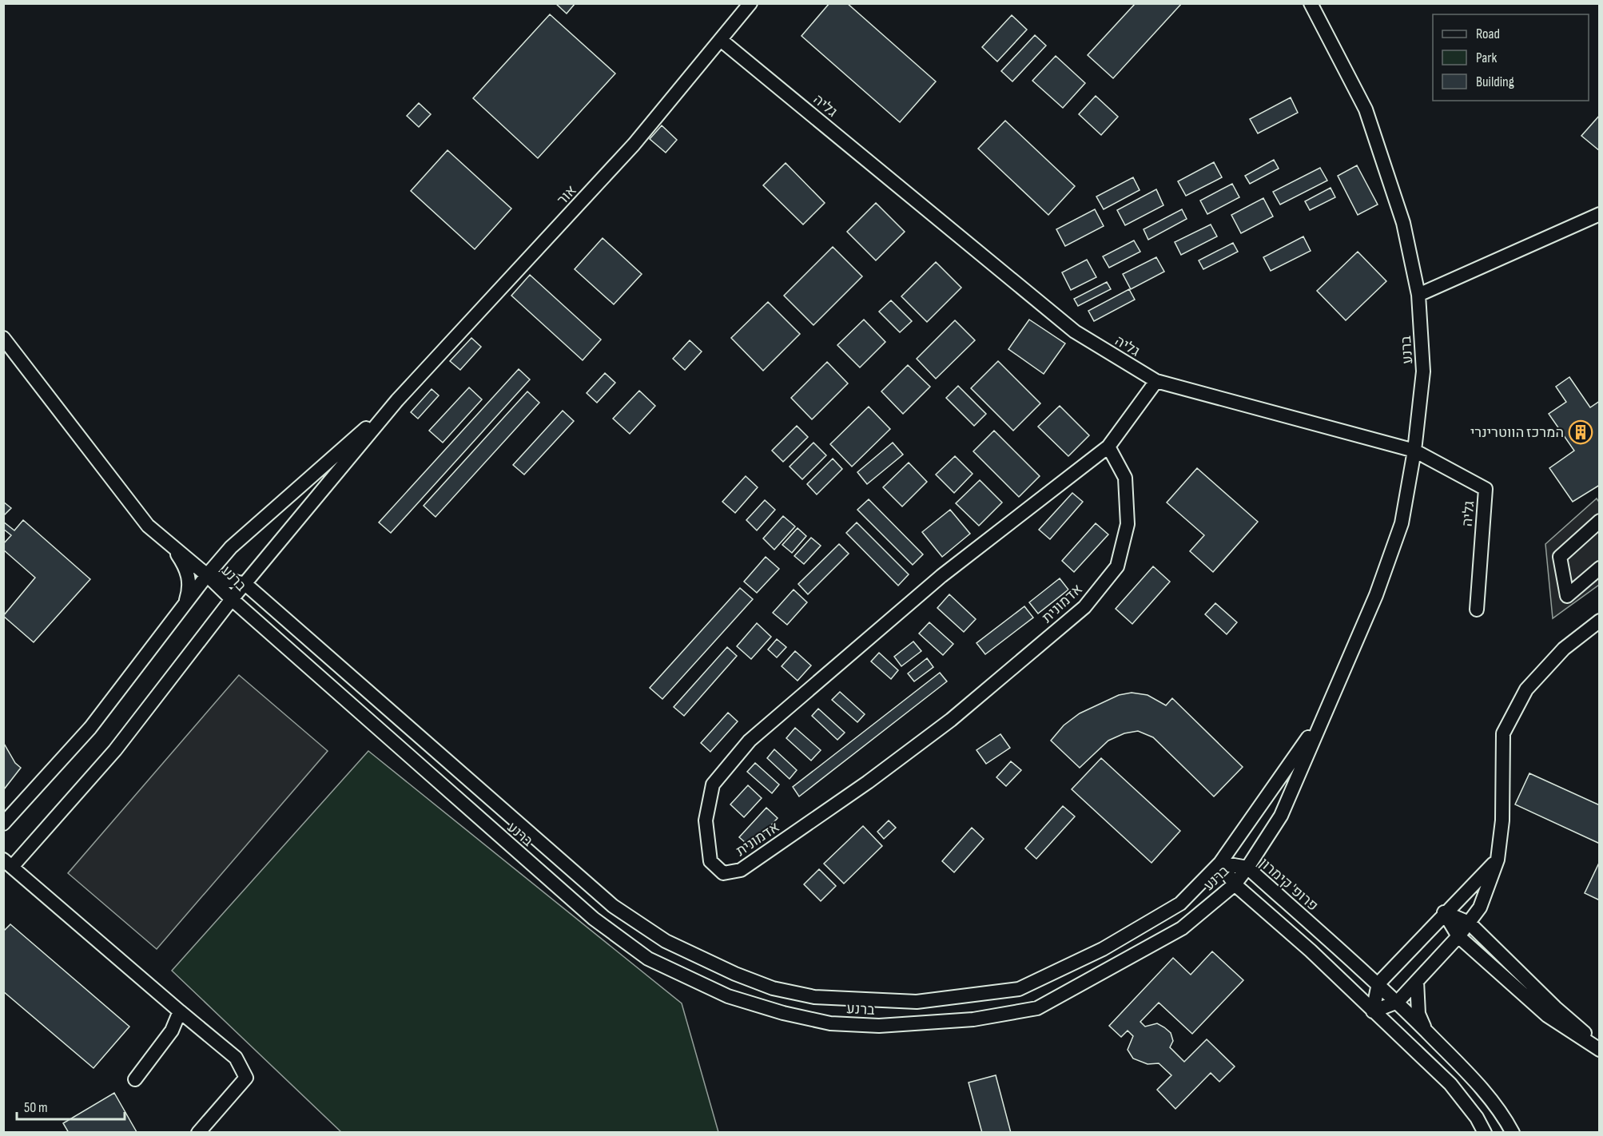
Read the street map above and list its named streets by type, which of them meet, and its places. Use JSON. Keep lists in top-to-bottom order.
{
  "streets": {
    "street": [
      "גליה",
      "אור",
      "ברנע",
      "אדמונית",
      "פרופ' קימרון"
    ]
  },
  "crossings": [
    ["גליה", "אור"],
    ["גליה", "ברנע"],
    ["גליה", "אדמונית"],
    ["ברנע", "פרופ' קימרון"]
  ],
  "places": {
    "building": ["המרכז הווטרינרי"]
  },
  "legend": ["Road", "Park", "Building"],
  "scale_bar": "50 m"
}
